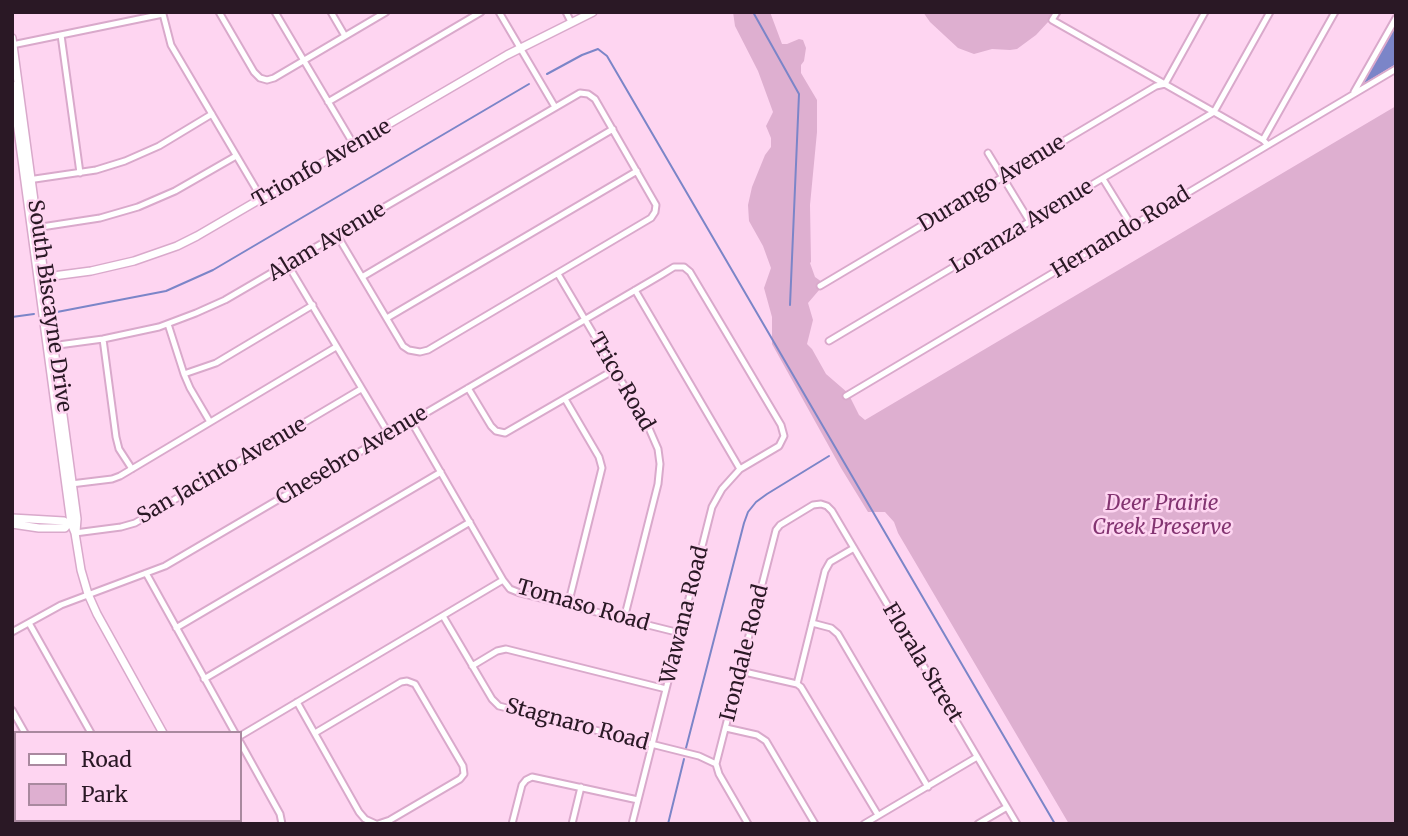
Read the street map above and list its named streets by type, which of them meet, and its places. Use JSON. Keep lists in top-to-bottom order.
{
  "streets": {
    "street": [
      "Trionfo Avenue",
      "Durango Avenue",
      "Loranza Avenue",
      "Hernando Road",
      "Alam Avenue",
      "South Biscayne Drive",
      "Trico Road",
      "Chesebro Avenue",
      "San Jacinto Avenue",
      "Tomaso Road",
      "Wawana Road",
      "Irondale Road",
      "Florala Street",
      "Stagnaro Road"
    ]
  },
  "crossings": [
    ["Trionfo Avenue", "South Biscayne Drive"],
    ["Alam Avenue", "South Biscayne Drive"],
    ["South Biscayne Drive", "Chesebro Avenue"],
    ["South Biscayne Drive", "San Jacinto Avenue"],
    ["Trico Road", "Chesebro Avenue"],
    ["Trico Road", "Tomaso Road"],
    ["Chesebro Avenue", "Tomaso Road"],
    ["Chesebro Avenue", "Wawana Road"],
    ["Tomaso Road", "Wawana Road"],
    ["Wawana Road", "Stagnaro Road"],
    ["Irondale Road", "Florala Street"],
    ["Irondale Road", "Stagnaro Road"]
  ],
  "parks": ["Deer Prairie Creek Preserve"],
  "legend": ["Road", "Park"]
}
